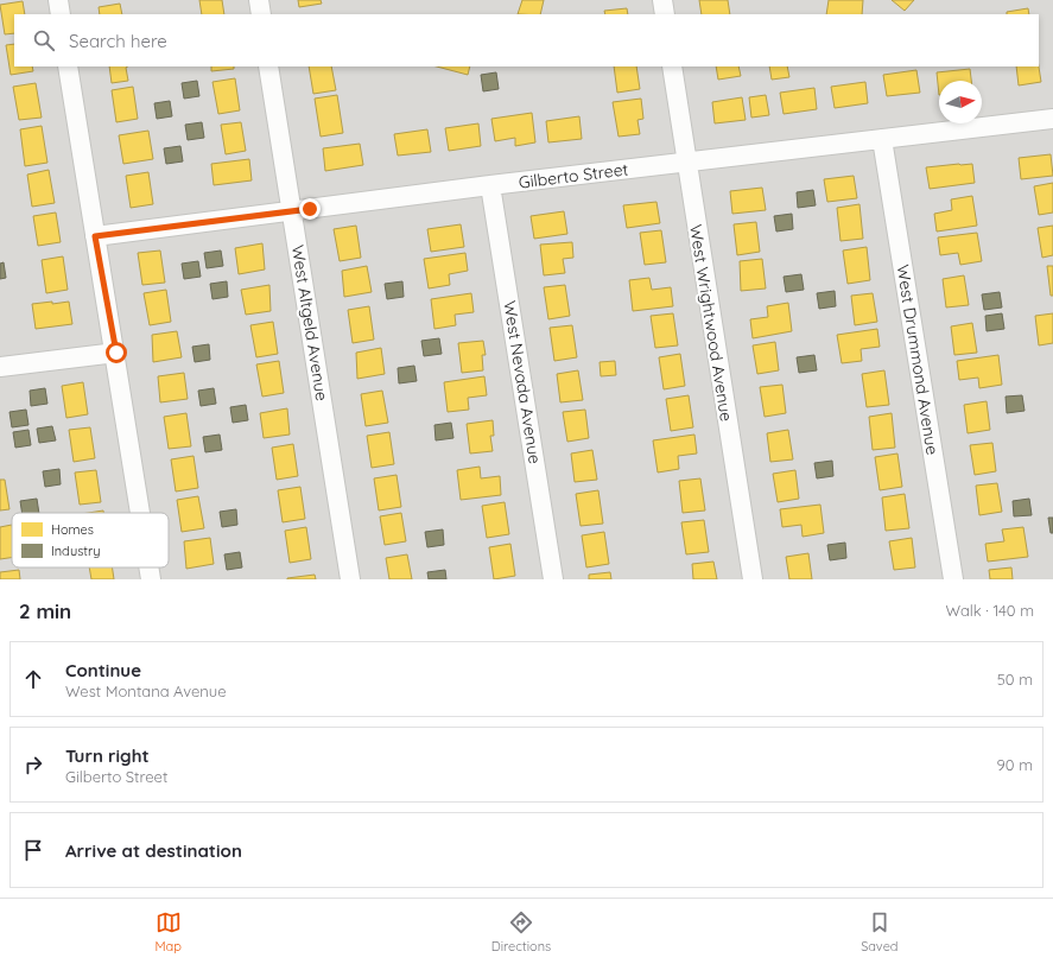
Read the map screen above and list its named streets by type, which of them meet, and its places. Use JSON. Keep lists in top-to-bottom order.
{
  "streets": {
    "street": [
      "Gilberto Street",
      "West Altgeld Avenue",
      "West Wrightwood Avenue",
      "West Drummond Avenue",
      "West Nevada Avenue"
    ]
  },
  "crossings": [
    ["Gilberto Street", "West Altgeld Avenue"],
    ["Gilberto Street", "West Wrightwood Avenue"],
    ["Gilberto Street", "West Drummond Avenue"],
    ["Gilberto Street", "West Nevada Avenue"]
  ],
  "legend": ["Homes", "Industry"],
  "north": "right",
  "page": {
    "search": "Search here",
    "heading": ["2 min", "Walk · 140 m"],
    "list": [
      ["Continue", "West Montana Avenue", "50 m"],
      ["Turn right", "Gilberto Street", "90 m"],
      "Arrive at destination"
    ],
    "nav": ["Map", "Directions", "Saved"]
  }
}
